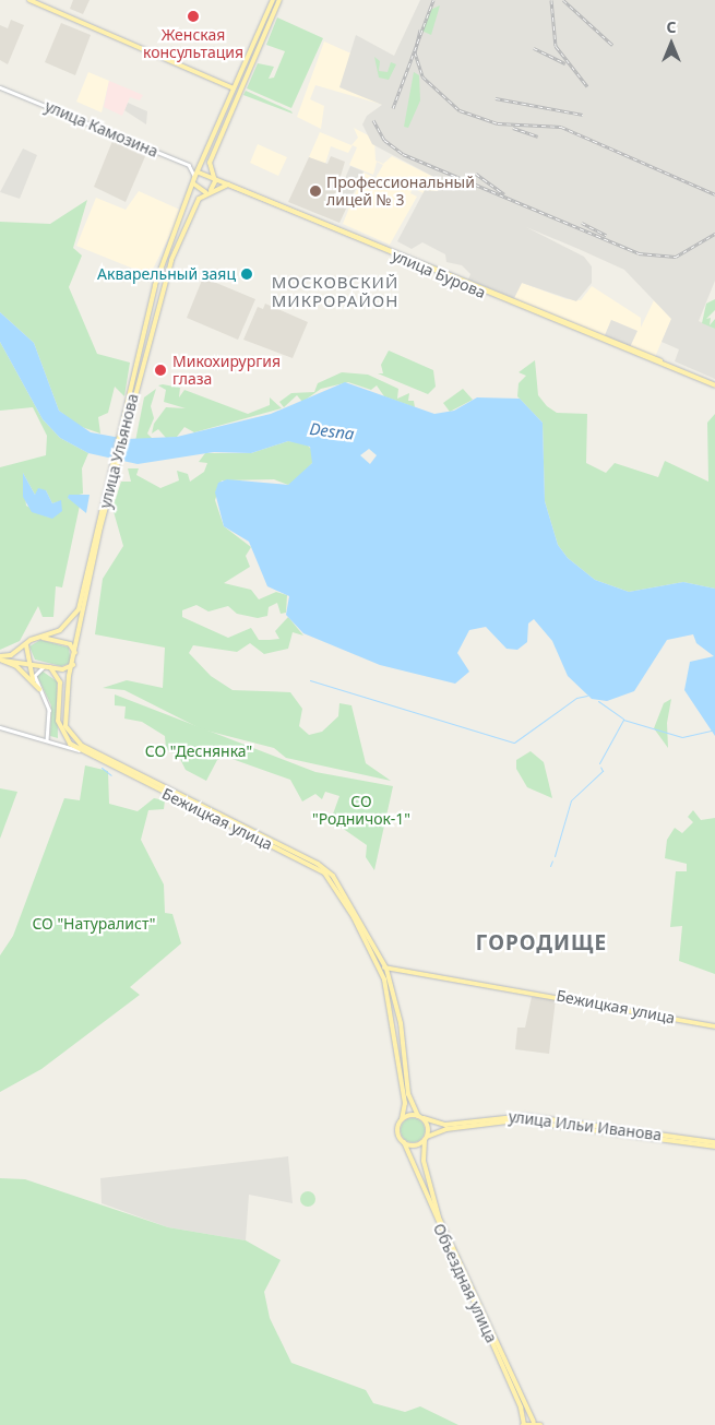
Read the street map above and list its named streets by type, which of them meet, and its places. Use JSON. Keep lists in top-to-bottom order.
{
  "streets": {
    "main road": [
      "улица Бурова",
      "улица Ульянова",
      "Бежицкая улица",
      "улица Ильи Иванова",
      "Объездная улица"
    ],
    "street": ["улица Камозина"]
  },
  "crossings": [
    ["улица Камозина", "улица Ульянова"],
    ["улица Бурова", "улица Ульянова"],
    ["улица Ульянова", "Бежицкая улица"],
    ["улица Ильи Иванова", "Объездная улица"]
  ],
  "districts": ["МОСКОВСКИЙ МИКРОРАЙОН", "ГОРОДИЩЕ"],
  "water": ["Desna"],
  "parks": ["СО \"Деснянка\"", "СО \"Родничок-1\"", "СО \"Натуралист\""],
  "places": [
    "Женская консультация",
    "Профессиональный лицей № 3",
    "Акварельный заяц",
    "Микохирургия глаза"
  ],
  "north": "top"
}
